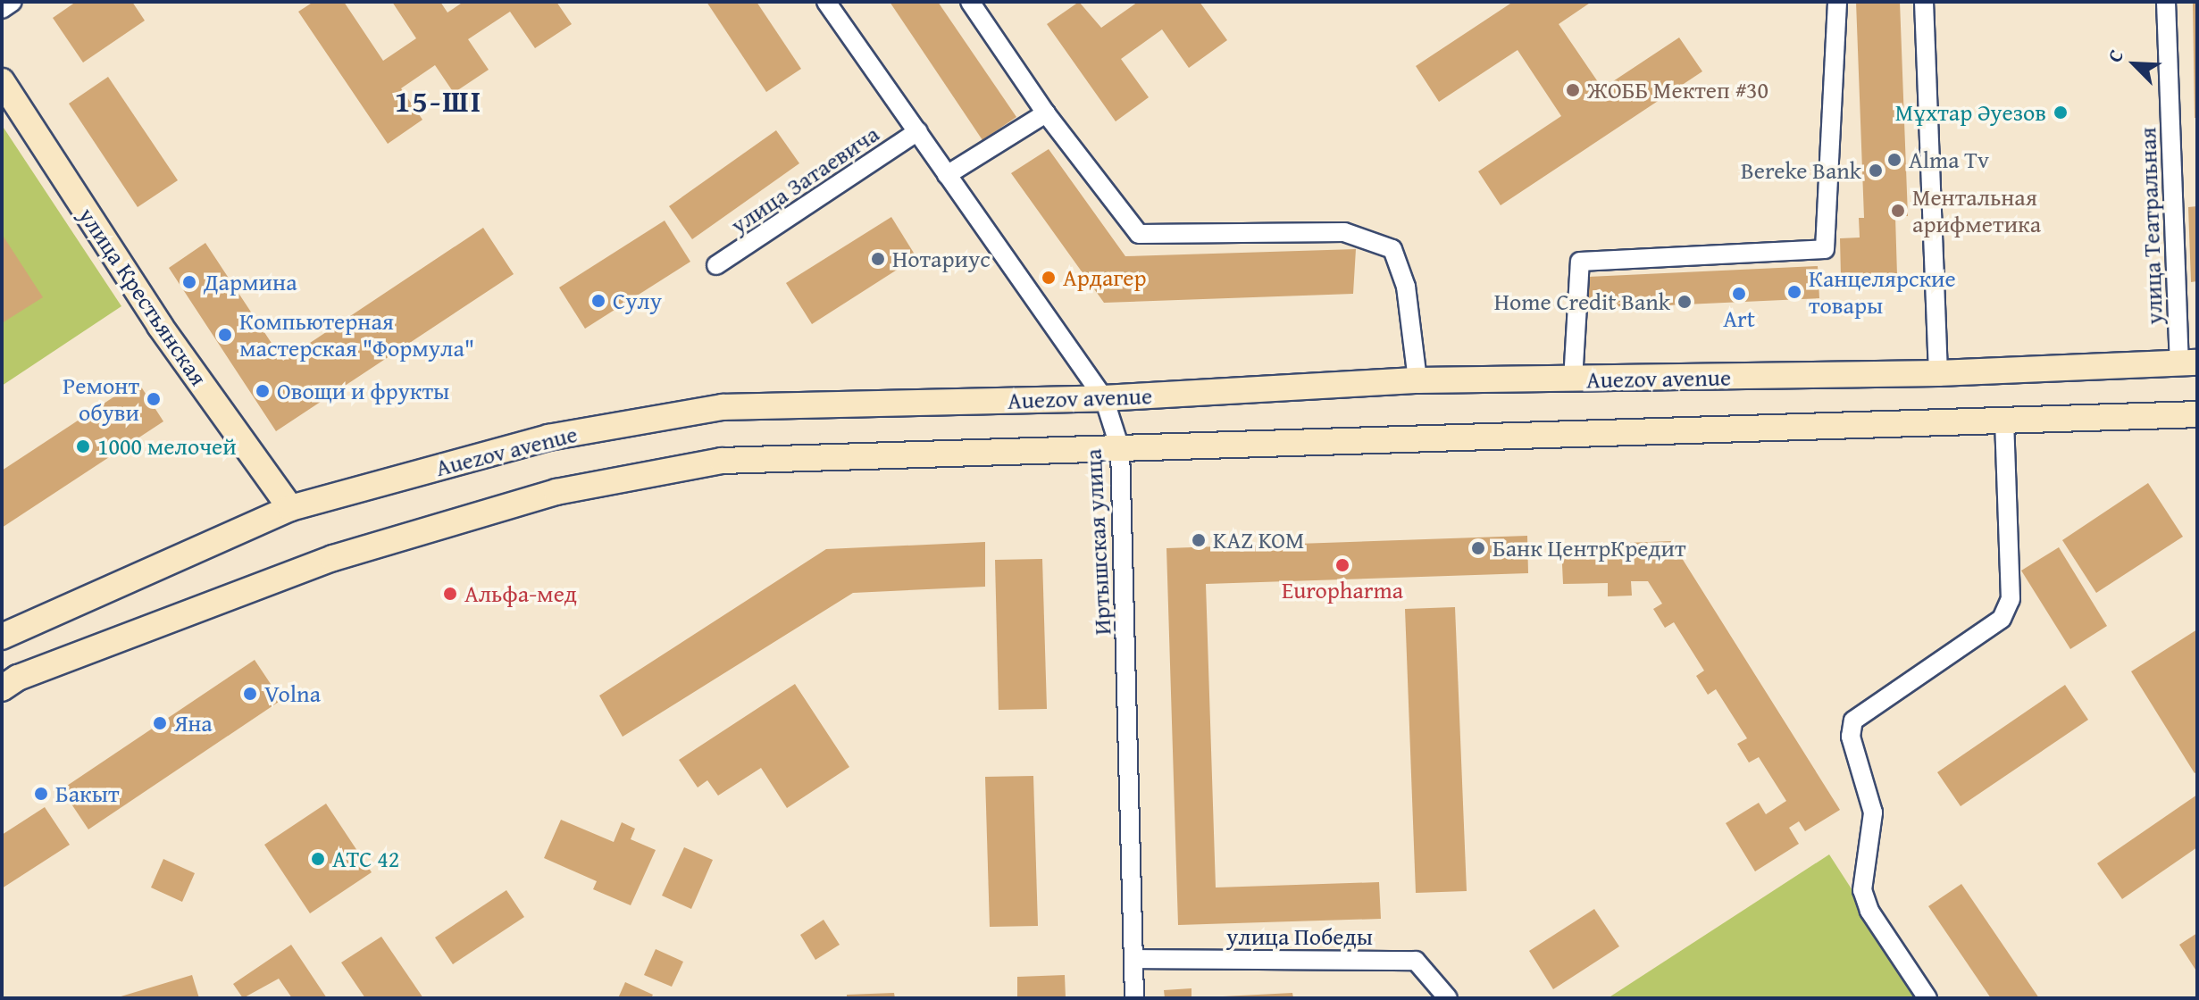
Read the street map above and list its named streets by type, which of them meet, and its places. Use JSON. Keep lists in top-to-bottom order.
{
  "streets": {
    "main road": ["улица Крестьянская", "Auezov avenue"],
    "street": [
      "улица Затаевича",
      "улица Театральная",
      "Иртышская улица",
      "улица Победы"
    ]
  },
  "crossings": [
    ["улица Затаевича", "Иртышская улица"],
    ["улица Театральная", "Auezov avenue"],
    ["улица Крестьянская", "Auezov avenue"],
    ["Auezov avenue", "Иртышская улица"],
    ["Иртышская улица", "улица Победы"]
  ],
  "districts": ["15-ШІ"],
  "places": [
    "ЖОББ Мектеп #30",
    "Мұхтар Әуезов",
    "Alma Tv",
    "Bereke Bank",
    "Ментальная арифметика",
    "Нотариус",
    "Ардагер",
    "Дармина",
    "Канцелярские товары",
    "Art",
    "Сулу",
    "Home Credit Bank",
    "Компьютерная мастерская \"Формула\"",
    "Овощи и фрукты",
    "Ремонт обуви",
    "1000 мелочей",
    "KAZ KOM",
    "Банк ЦентрКредит",
    "Europharma",
    "Альфа-мед",
    "Volna",
    "Яна",
    "Бакыт",
    "АТС 42"
  ],
  "north": "top left"
}
